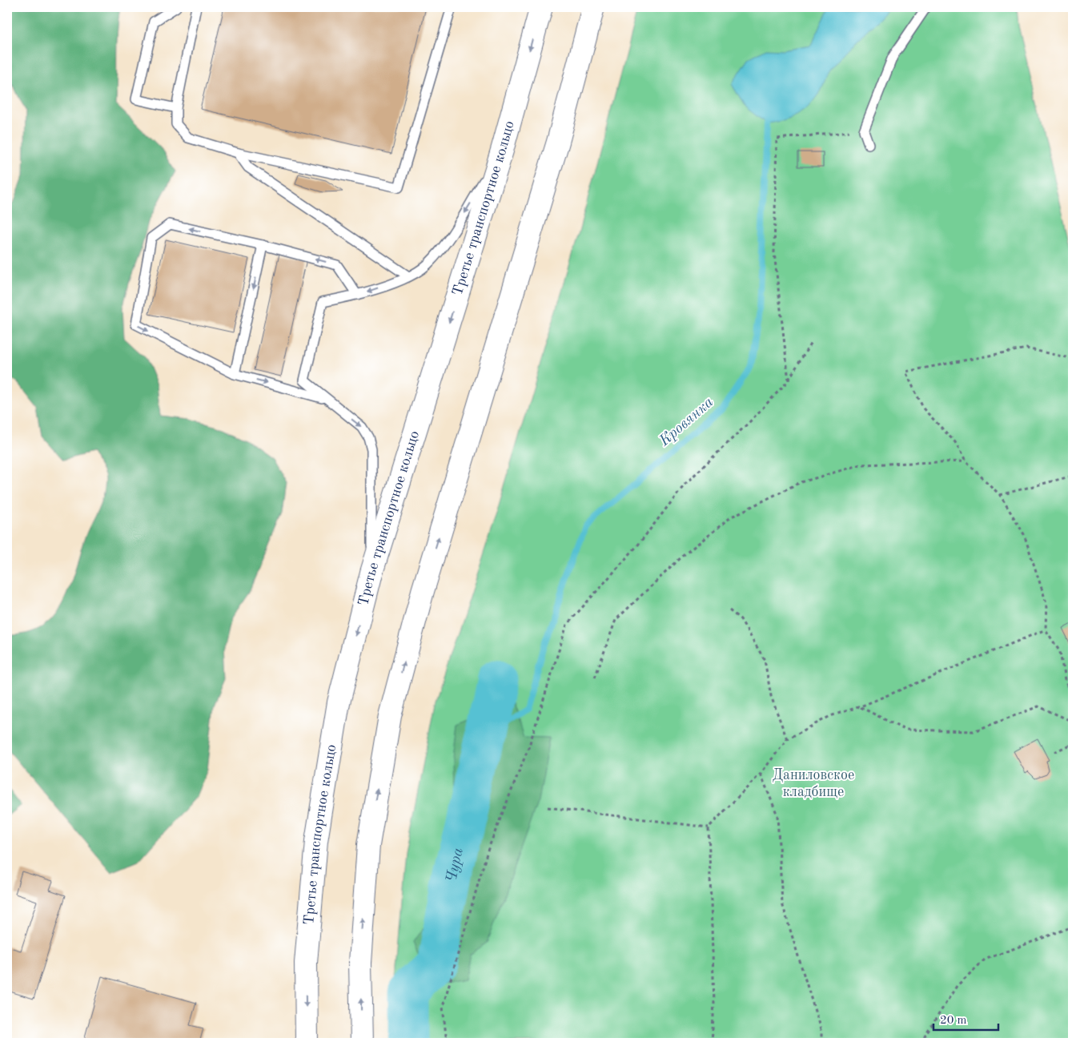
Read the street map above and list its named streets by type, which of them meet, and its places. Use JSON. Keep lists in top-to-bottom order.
{
  "streets": {
    "main road": ["Третье транспортное кольцо"]
  },
  "water": ["Кровянка", "Чура"],
  "parks": ["Даниловское кладбище"],
  "scale_bar": "20 m"
}
